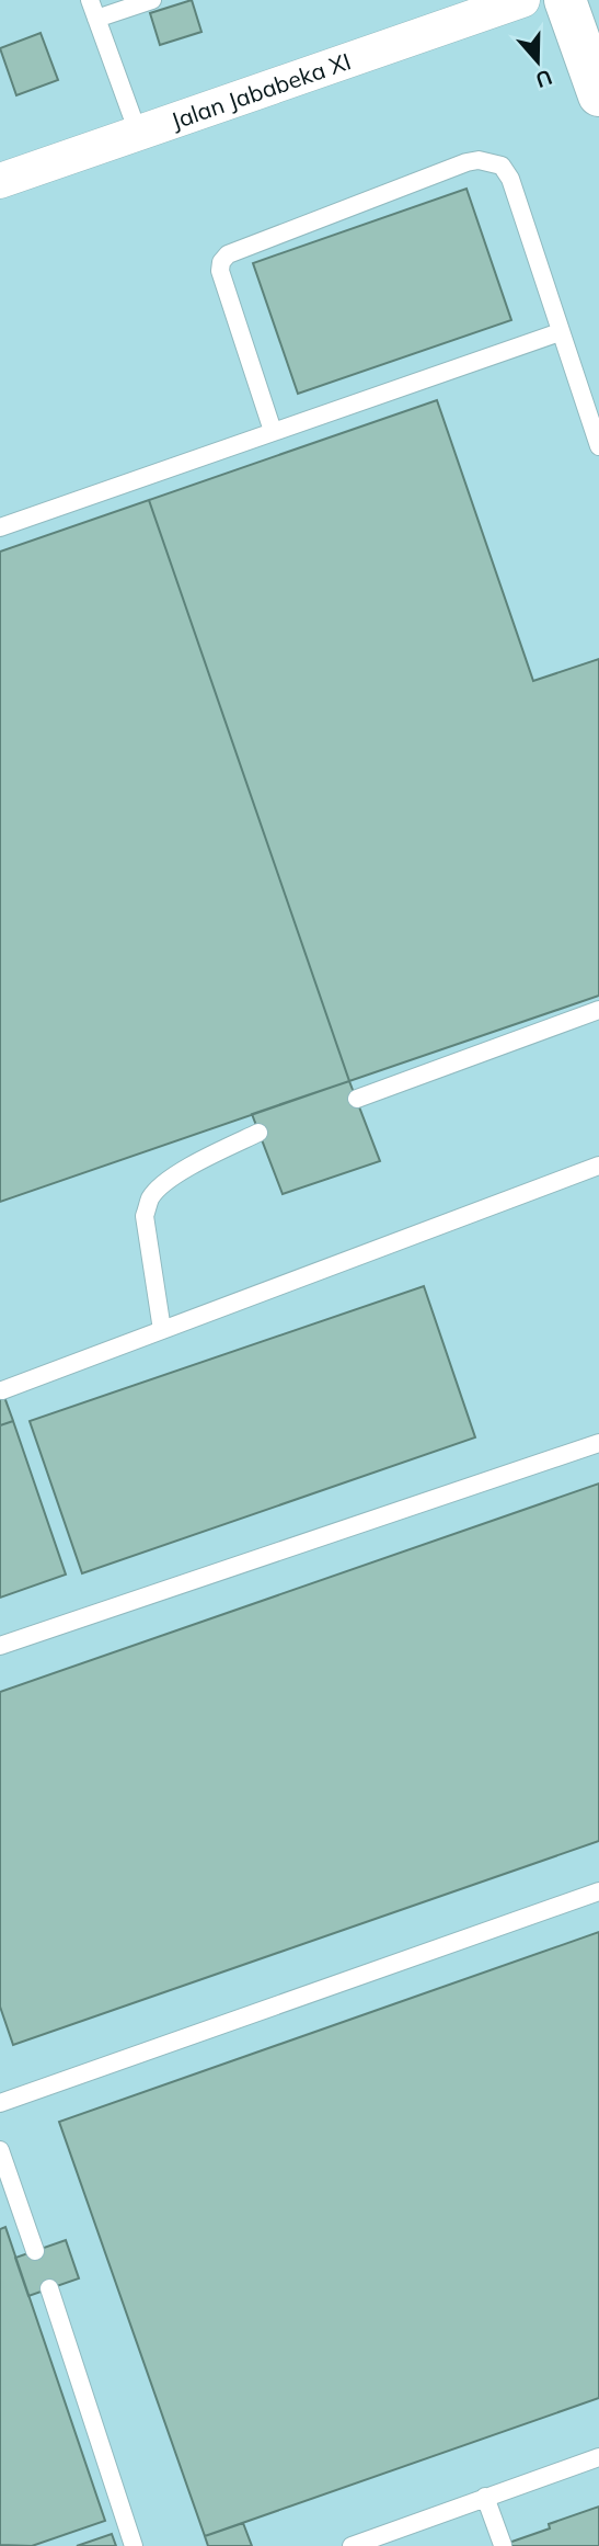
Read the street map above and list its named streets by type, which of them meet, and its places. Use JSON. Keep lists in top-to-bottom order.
{
  "streets": {
    "street": ["Jalan Jababeka XI"]
  },
  "north": "bottom"
}
